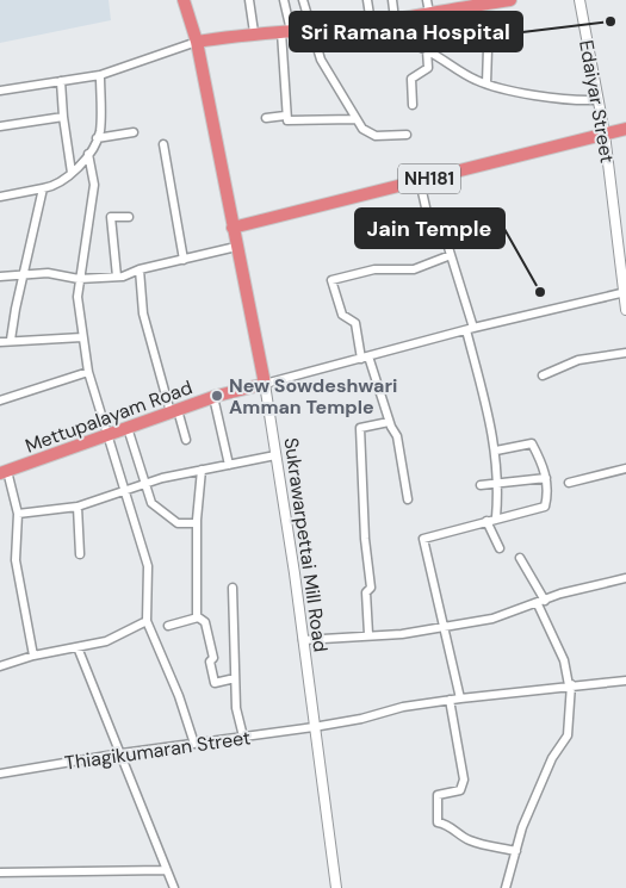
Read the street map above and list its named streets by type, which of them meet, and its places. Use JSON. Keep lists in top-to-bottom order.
{
  "streets": {
    "highway": ["NH181", "Mettupalayam Road", "Sukrawarpettai Mill Road"],
    "street": ["Edaiyar Street", "Thiagikumaran Street"]
  },
  "crossings": [
    ["Edaiyar Street", "NH181"],
    ["NH181", "Sukrawarpettai Mill Road"],
    ["Mettupalayam Road", "Sukrawarpettai Mill Road"],
    ["Sukrawarpettai Mill Road", "Thiagikumaran Street"]
  ],
  "places": ["Sri Ramana Hospital", "Jain Temple", "New Sowdeshwari Amman Temple"]
}
